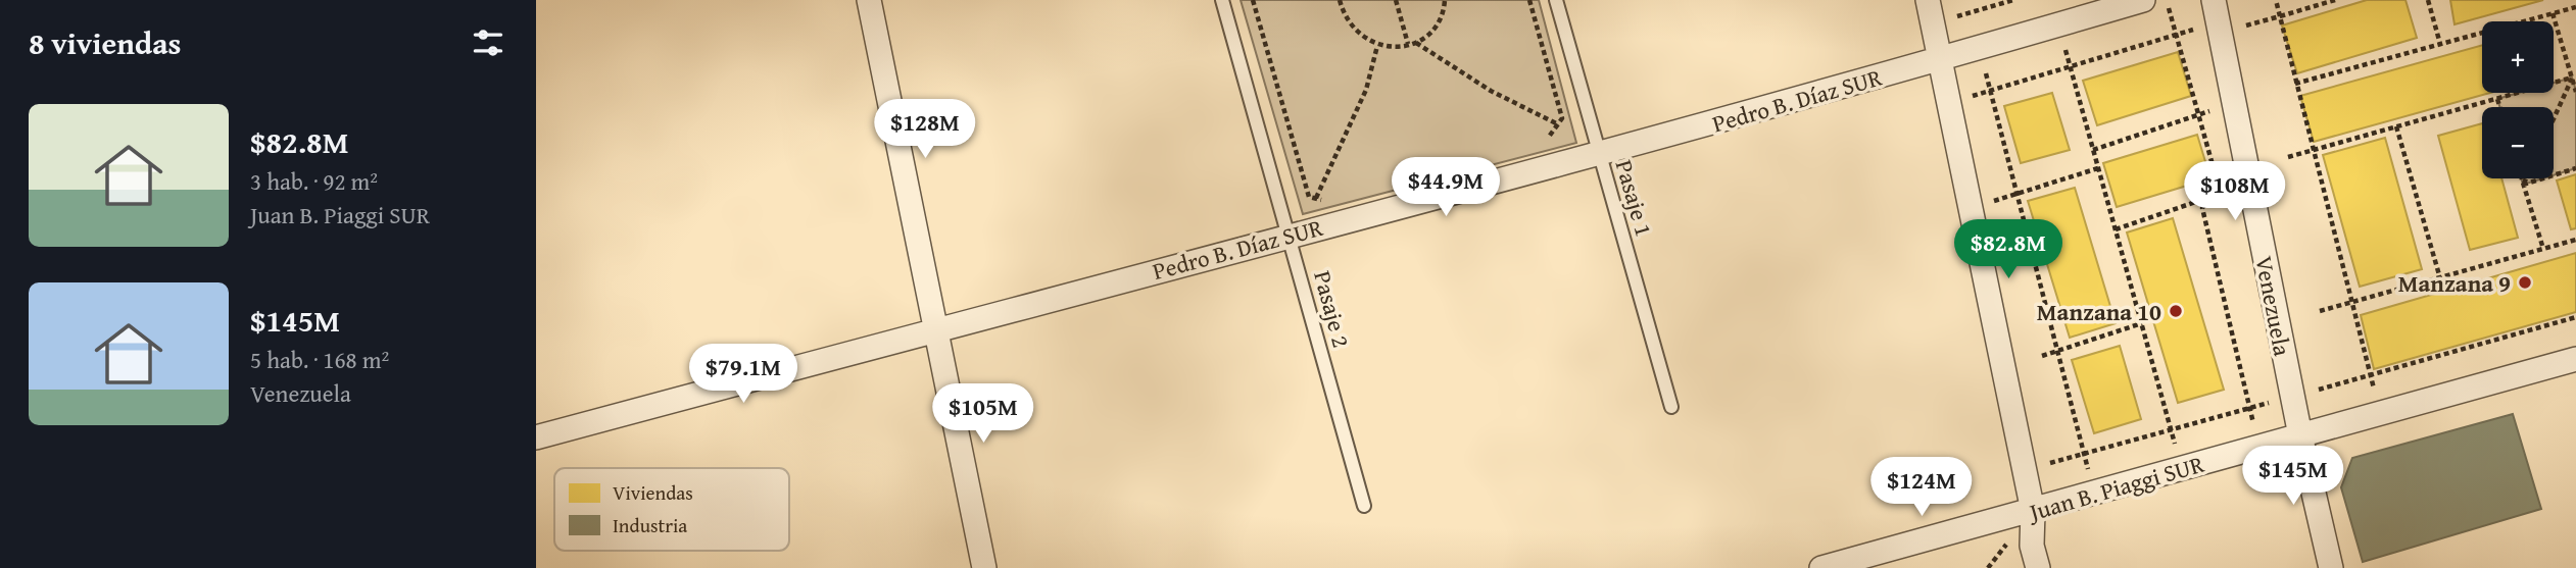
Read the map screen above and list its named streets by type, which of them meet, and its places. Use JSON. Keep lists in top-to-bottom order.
{
  "streets": {
    "street": ["Pedro B. Díaz SUR", "Venezuela", "Juan B. Piaggi SUR"],
    "lane": ["Pasaje 1", "Pasaje 2"]
  },
  "crossings": [
    ["Pedro B. Díaz SUR", "Pasaje 1"],
    ["Pedro B. Díaz SUR", "Pasaje 2"],
    ["Venezuela", "Juan B. Piaggi SUR"]
  ],
  "places": ["Manzana 9", "Manzana 10"],
  "legend": ["Viviendas", "Industria"],
  "page": {
    "heading": "8 viviendas",
    "map_buttons": ["+", "−"],
    "list": [
      {
        "name": "$82.8M",
        "note": "3 hab. · 92 m² · Juan B. Piaggi SUR"
      },
      {
        "name": "$145M",
        "note": "5 hab. · 168 m² · Venezuela"
      }
    ],
    "price": [
      "$128M",
      "$44.9M",
      "$108M",
      "$82.8M",
      "$79.1M",
      "$105M",
      "$145M",
      "$124M"
    ]
  }
}
